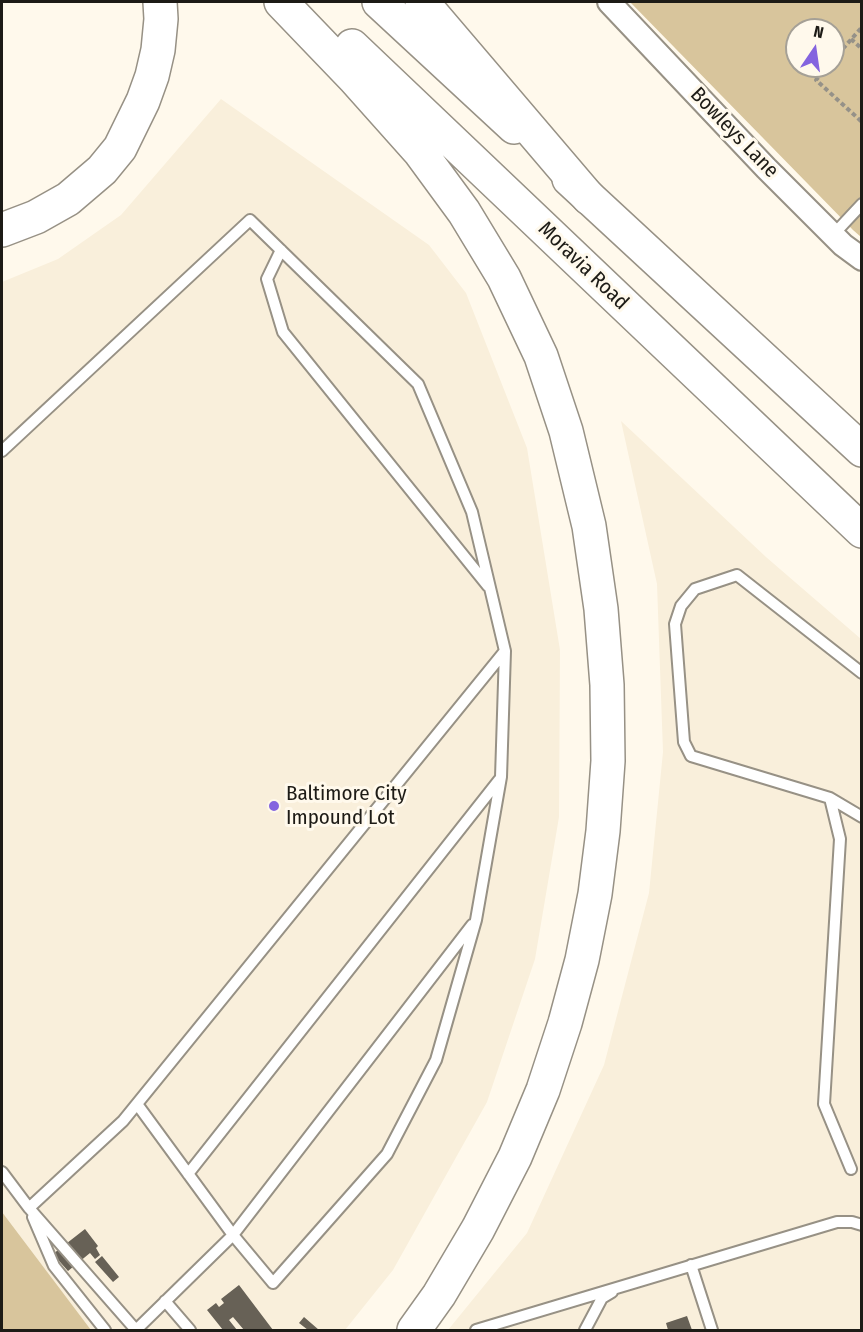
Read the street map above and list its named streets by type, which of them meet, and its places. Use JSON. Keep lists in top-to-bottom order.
{
  "streets": {
    "main road": ["Moravia Road"],
    "street": ["Bowleys Lane"]
  },
  "places": ["Baltimore City Impound Lot"],
  "north": "top"
}
